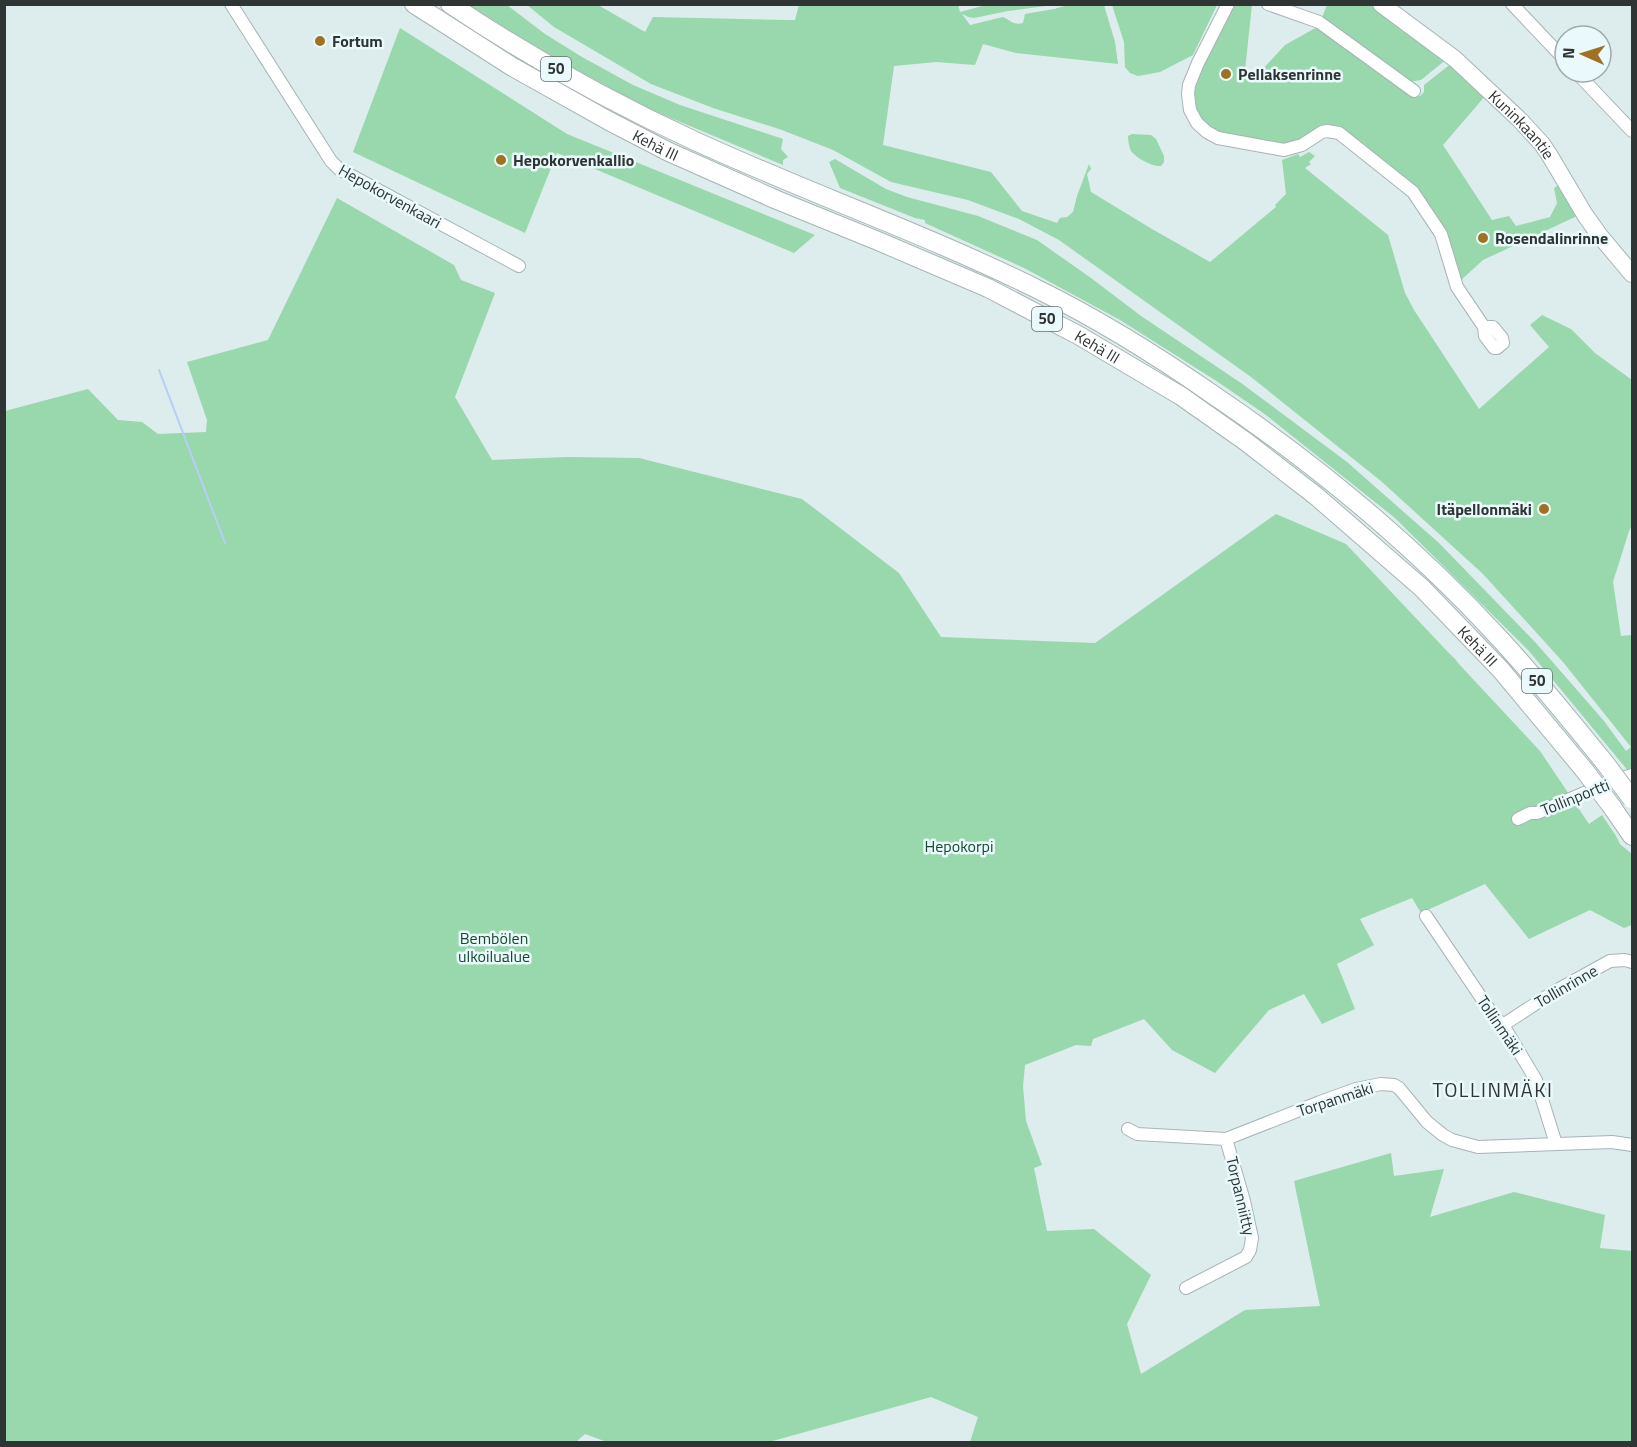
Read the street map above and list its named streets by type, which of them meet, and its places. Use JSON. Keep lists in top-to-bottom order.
{
  "streets": {
    "highway": ["50", "Kehä III"],
    "main road": ["Kuninkaantie"],
    "street": [
      "Hepokorvenkaari",
      "Tollinportti",
      "Tollinrinne",
      "Tollinmäki",
      "Torpanmäki",
      "Torpanniitty"
    ]
  },
  "crossings": [
    ["Tollinrinne", "Tollinmäki"],
    ["Tollinmäki", "Torpanmäki"],
    ["Torpanmäki", "Torpanniitty"]
  ],
  "districts": ["TOLLINMÄKI"],
  "parks": ["Hepokorpi", "Bembölen ulkoilualue"],
  "places": [
    "Fortum",
    "Pellaksenrinne",
    "Hepokorvenkallio",
    "Rosendalinrinne",
    "Itäpellonmäki"
  ],
  "north": "left"
}
